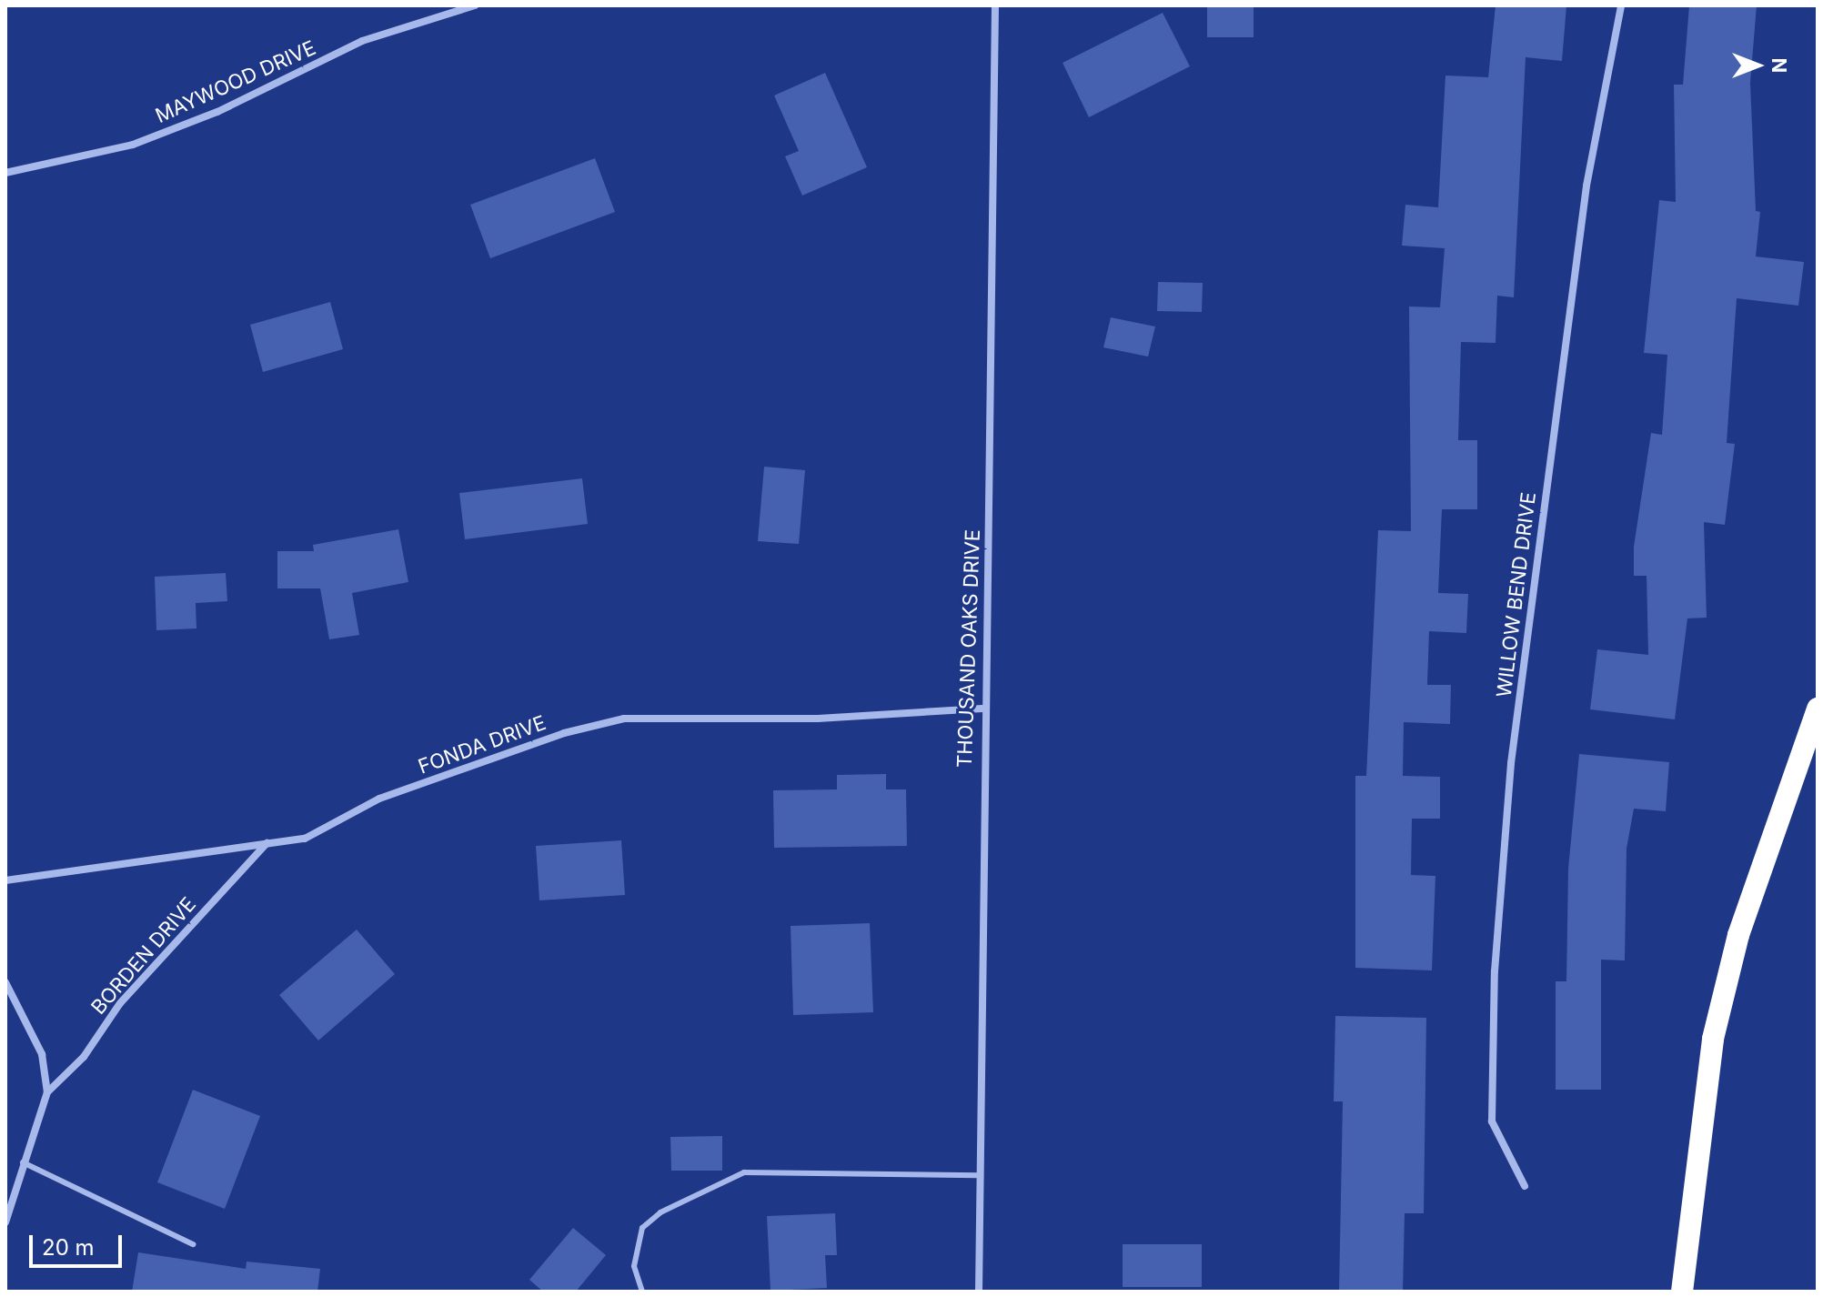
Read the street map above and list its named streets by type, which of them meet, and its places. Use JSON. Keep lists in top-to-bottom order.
{
  "streets": {
    "street": [
      "MAYWOOD DRIVE",
      "WILLOW BEND DRIVE",
      "THOUSAND OAKS DRIVE",
      "FONDA DRIVE",
      "BORDEN DRIVE"
    ]
  },
  "crossings": [
    ["THOUSAND OAKS DRIVE", "FONDA DRIVE"],
    ["FONDA DRIVE", "BORDEN DRIVE"]
  ],
  "scale_bar": "20 m",
  "north": "right"
}
